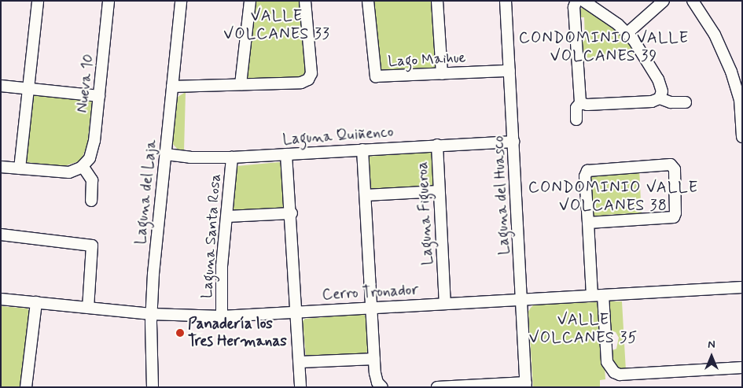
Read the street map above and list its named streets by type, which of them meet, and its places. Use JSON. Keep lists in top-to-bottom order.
{
  "streets": {
    "street": [
      "Lago Maihue",
      "Nueva 10",
      "Laguna Quiñenco",
      "Laguna del Laja",
      "Laguna del Huasco",
      "Laguna Figueroa",
      "Laguna Santa Rosa",
      "Cerro Tronador"
    ]
  },
  "crossings": [
    ["Lago Maihue", "Laguna del Huasco"],
    ["Laguna Quiñenco", "Laguna del Laja"],
    ["Laguna Quiñenco", "Laguna del Huasco"],
    ["Laguna Quiñenco", "Laguna Figueroa"],
    ["Laguna Quiñenco", "Laguna Santa Rosa"],
    ["Laguna del Laja", "Cerro Tronador"],
    ["Laguna del Huasco", "Cerro Tronador"],
    ["Laguna Figueroa", "Cerro Tronador"],
    ["Laguna Santa Rosa", "Cerro Tronador"]
  ],
  "districts": [
    "VALLE VOLCANES 33",
    "CONDOMINIO VALLE VOLCANES 39",
    "CONDOMINIO VALLE VOLCANES 38",
    "VALLE VOLCANES 35"
  ],
  "places": ["Panadería los Tres Hermanas"],
  "north": "top"
}
